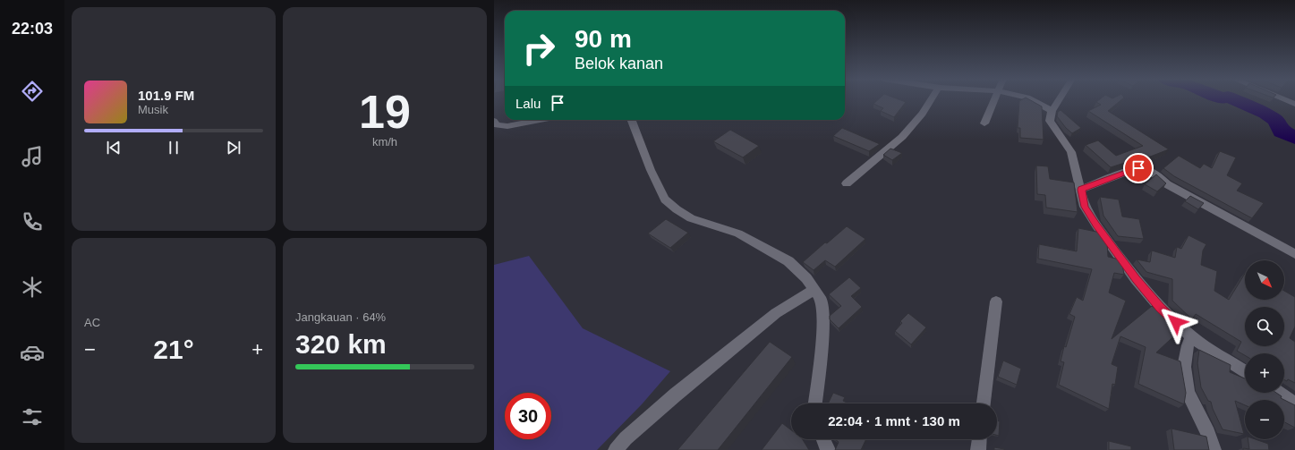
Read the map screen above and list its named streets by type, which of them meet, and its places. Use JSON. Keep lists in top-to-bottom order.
{
  "north": "bottom right",
  "page": {
    "tabs": "22:03",
    "tile": [
      ["19", "km/h"],
      "AC",
      ["Jangkauan · 64%", "320 km"]
    ],
    "turn": ["90 m", "Belok kanan"],
    "song": ["101.9 FM", "Musik"],
    "then": "Lalu",
    "map_buttons": ["+", "−"],
    "heat": ["−", "21°", "+"],
    "limit": "30",
    "trip": "22:04 · 1 mnt · 130 m"
  }
}
